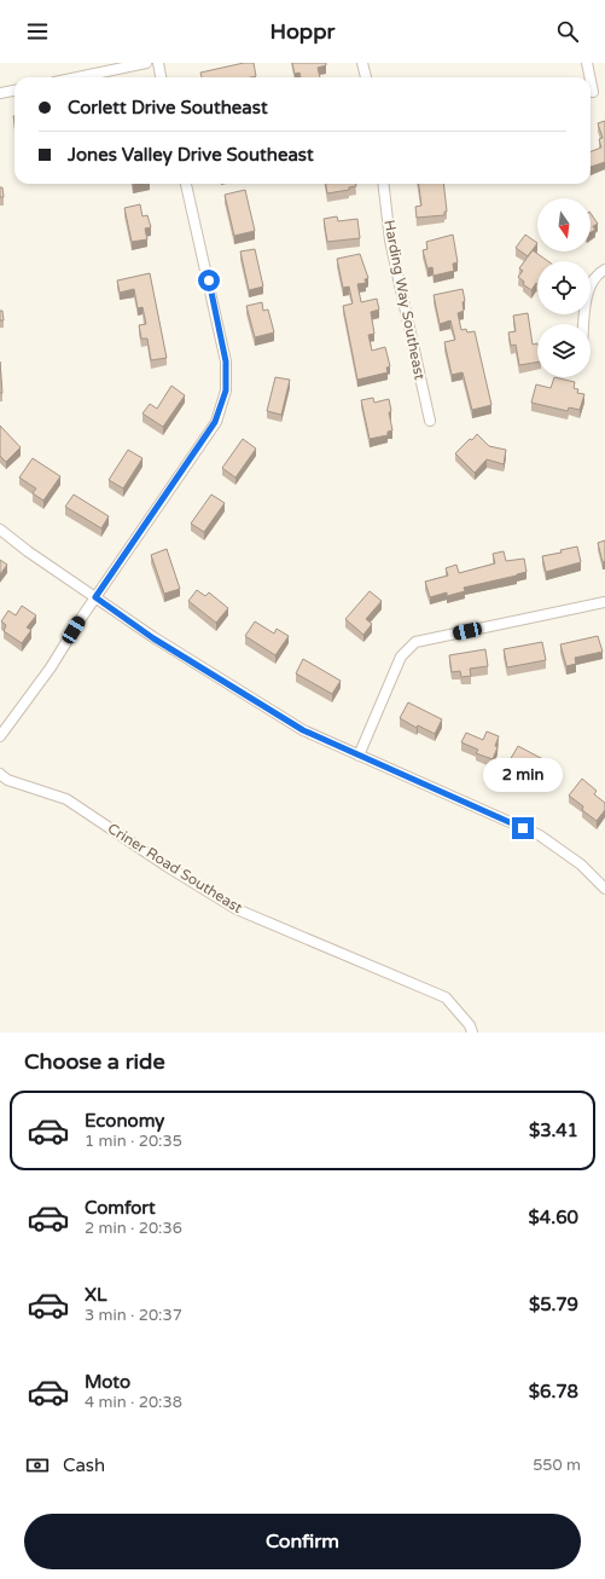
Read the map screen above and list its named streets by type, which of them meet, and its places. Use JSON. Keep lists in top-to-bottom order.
{
  "streets": {
    "street": ["Harding Way Southeast", "Criner Road Southeast"]
  },
  "north": "bottom",
  "page": {
    "header": "Hoppr",
    "banner": ["Corlett Drive Southeast", "Jones Valley Drive Southeast"],
    "bubble": "2 min",
    "heading": "Choose a ride",
    "list": [
      {
        "name": "Economy",
        "note": "1 min · 20:35",
        "value": "$3.41"
      },
      {
        "name": "Comfort",
        "note": "2 min · 20:36",
        "value": "$4.60"
      },
      {
        "name": "XL",
        "note": "3 min · 20:37",
        "value": "$5.79"
      },
      {
        "name": "Moto",
        "note": "4 min · 20:38",
        "value": "$6.78"
      }
    ],
    "pay": ["Cash", "550 m"],
    "buttons": "Confirm"
  }
}
